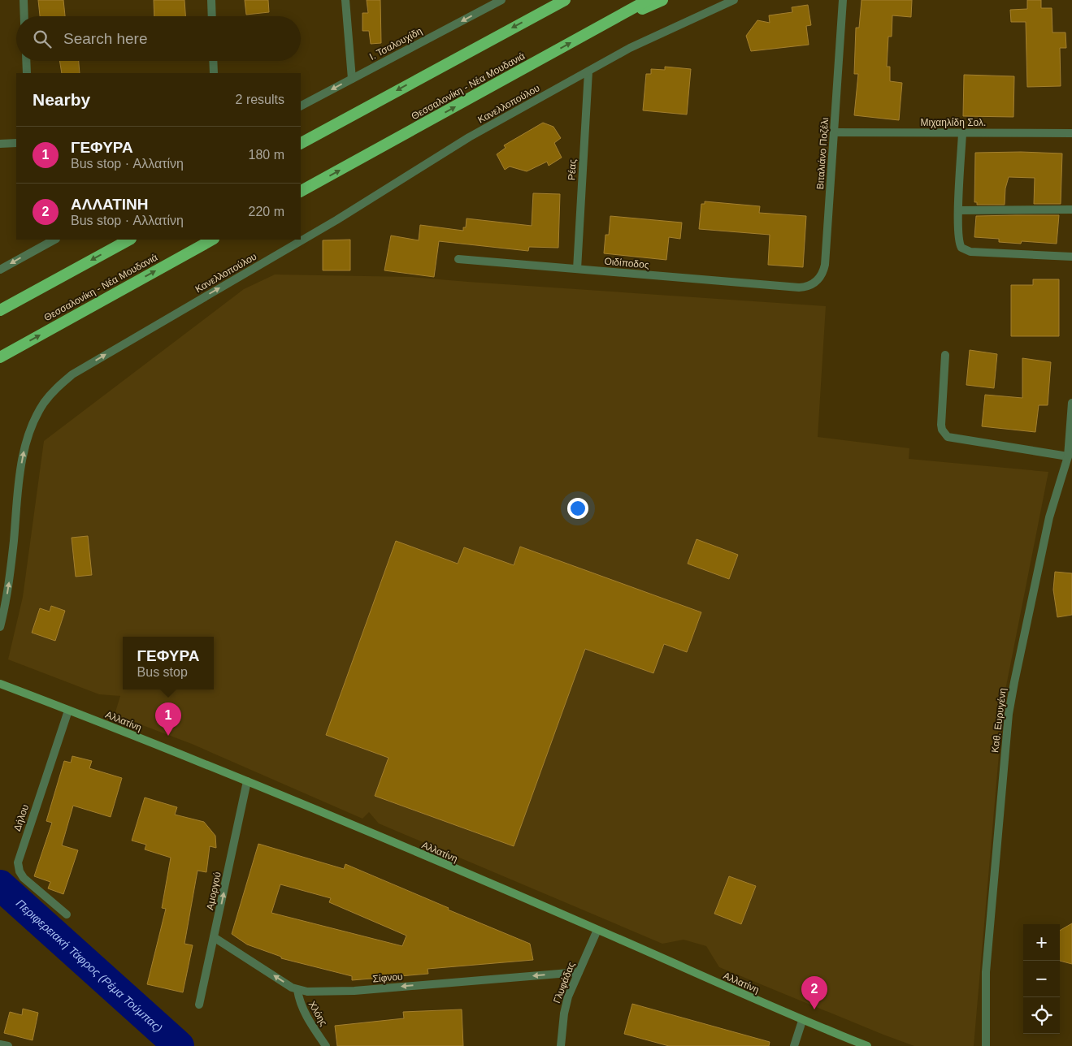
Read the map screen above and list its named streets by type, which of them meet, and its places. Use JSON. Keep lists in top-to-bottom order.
{
  "streets": {
    "highway": ["Θεσσαλονίκη - Νέα Μουδανιά"],
    "main road": ["Αλλατίνη"],
    "street": [
      "Ι. Τσαλουχίδη",
      "Κανελλοπούλου",
      "Μιχαηλίδη Σολ.",
      "Βιταλιάνο Ποζέλι",
      "Ρέας",
      "Οιδίποδος",
      "Καθ. Ευρυγένη",
      "Δήλου",
      "Αμοργού",
      "Σίφνου",
      "Γλυφάδας",
      "Χλόης"
    ]
  },
  "crossings": [
    ["Κανελλοπούλου", "Ρέας"],
    ["Μιχαηλίδη Σολ.", "Βιταλιάνο Ποζέλι"],
    ["Βιταλιάνο Ποζέλι", "Οιδίποδος"],
    ["Ρέας", "Οιδίποδος"],
    ["Αλλατίνη", "Δήλου"],
    ["Αλλατίνη", "Αμοργού"],
    ["Αλλατίνη", "Γλυφάδας"],
    ["Αμοργού", "Σίφνου"],
    ["Σίφνου", "Γλυφάδας"],
    ["Σίφνου", "Χλόης"]
  ],
  "one_way": [
    "Ι. Τσαλουχίδη",
    "Κανελλοπούλου",
    "Αμοργού",
    "Σίφνου"
  ],
  "water": ["Περιφερειακή Τάφρος (Ρέμα Τούμπας)"],
  "page": {
    "search": "Search here",
    "heading": ["Nearby", "2 results"],
    "list": [
      {
        "mark": "1",
        "name": "ΓΕΦΥΡΑ",
        "note": "Bus stop · Αλλατίνη",
        "value": "180 m"
      },
      {
        "mark": "2",
        "name": "ΑΛΛΑΤΙΝΗ",
        "note": "Bus stop · Αλλατίνη",
        "value": "220 m"
      }
    ],
    "popup": ["ΓΕΦΥΡΑ", "Bus stop"],
    "pins": ["1", "2"],
    "map_buttons": ["+", "−"]
  }
}
